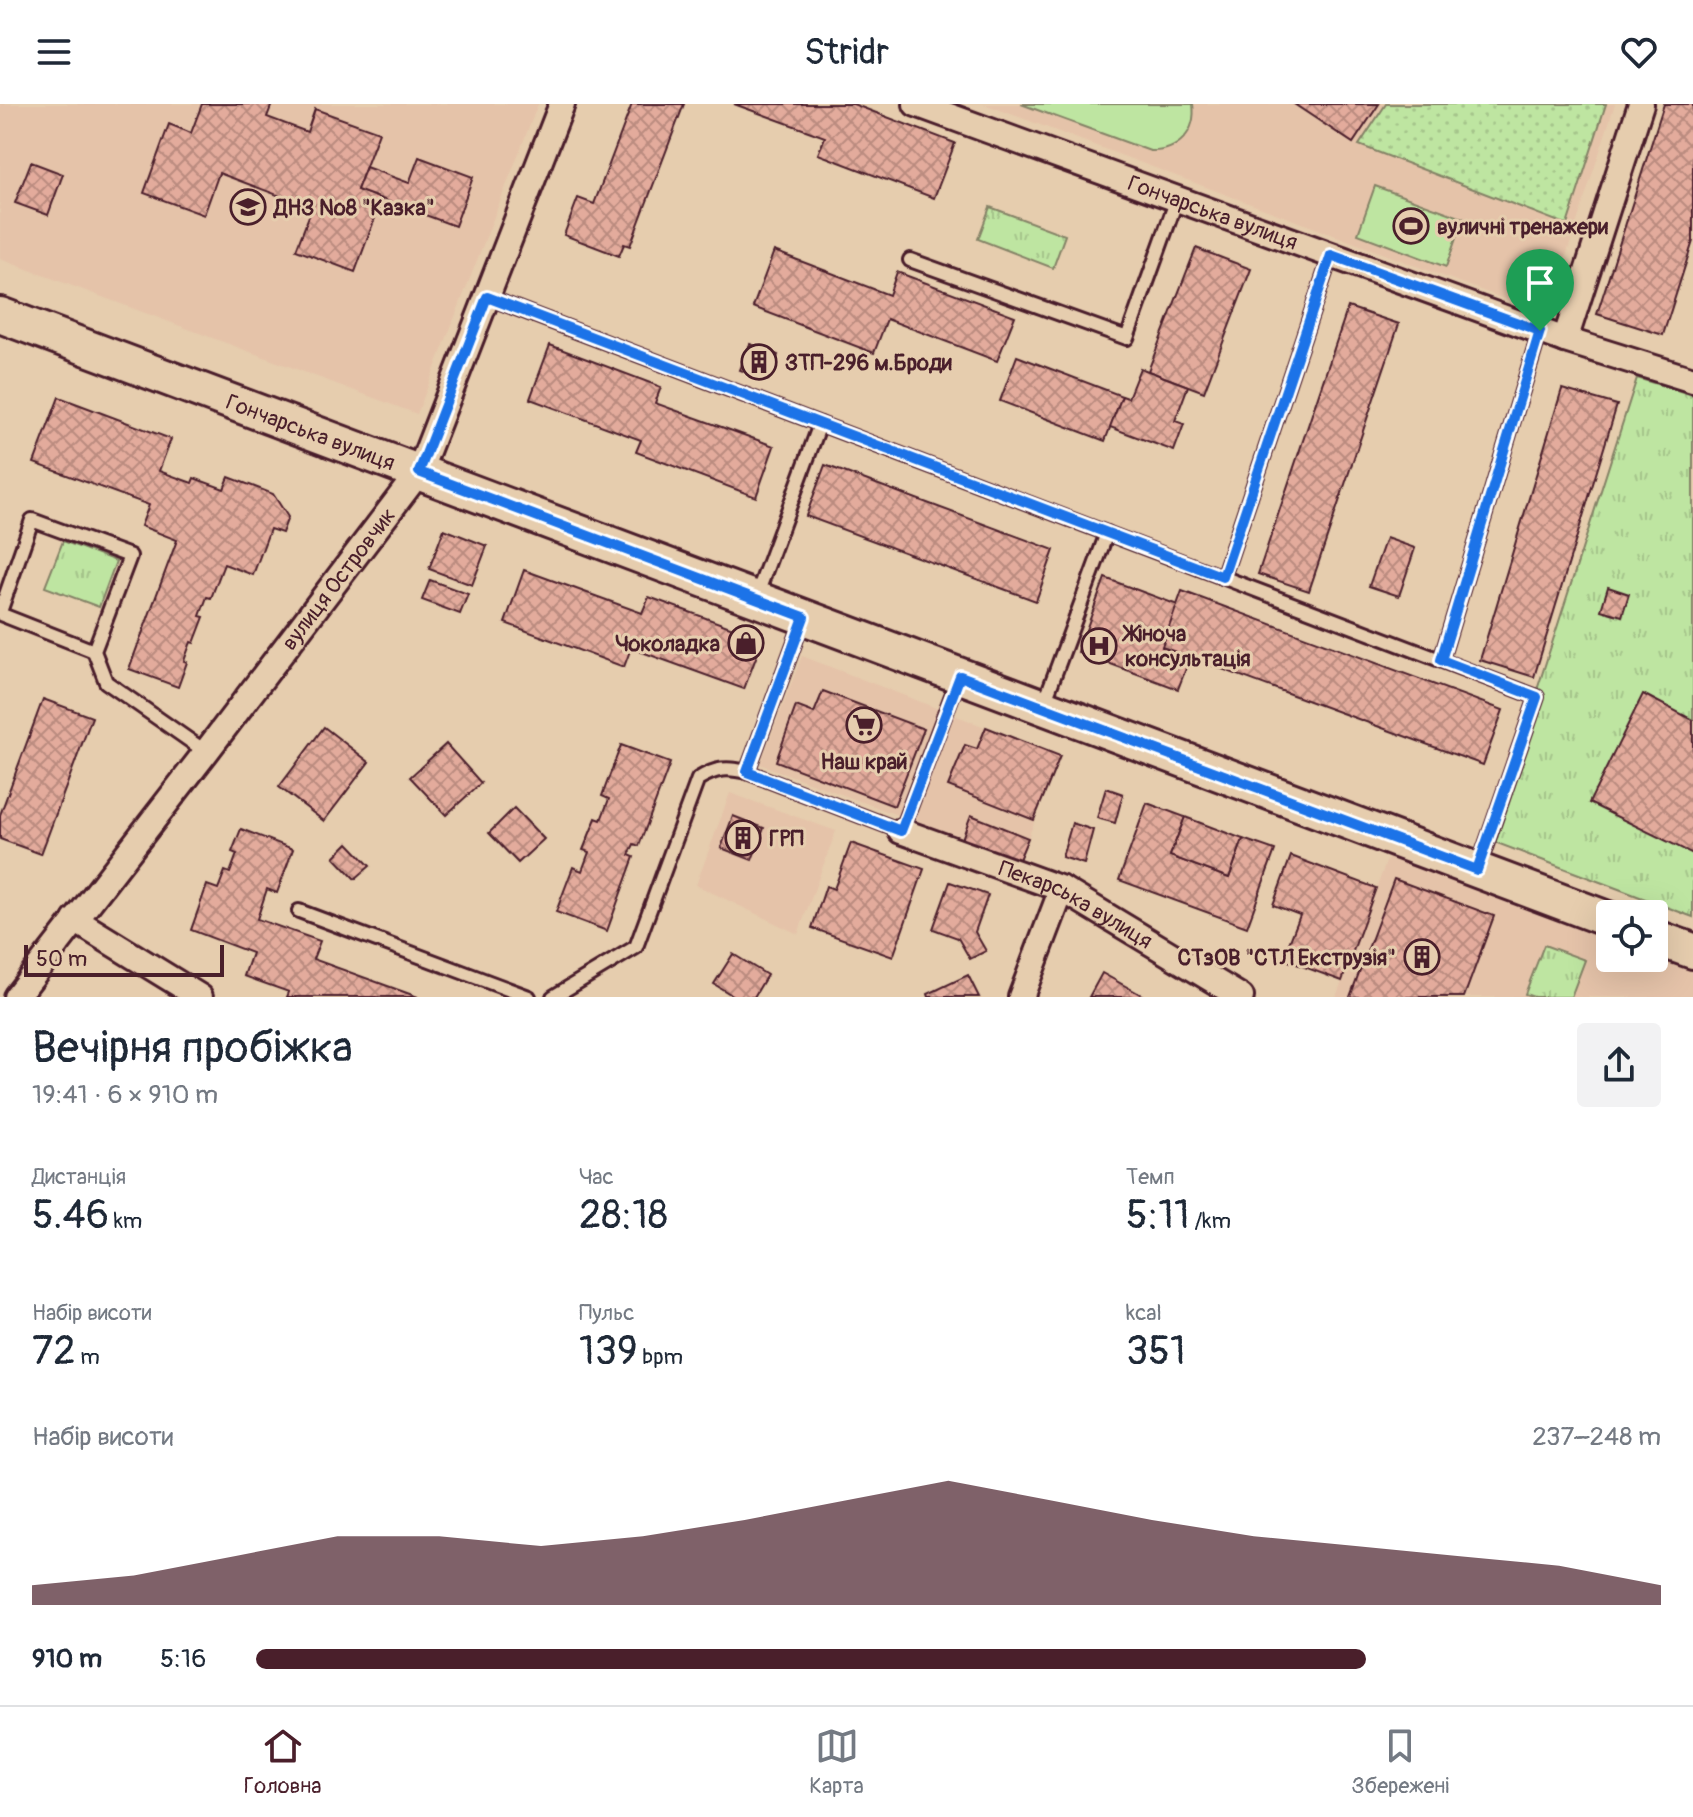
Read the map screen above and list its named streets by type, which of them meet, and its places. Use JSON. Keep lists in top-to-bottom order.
{
  "streets": {
    "main road": ["Гончарська вулиця"],
    "street": ["вулиця Островчик", "Пекарська вулиця"]
  },
  "crossings": [
    ["Гончарська вулиця", "вулиця Островчик"]
  ],
  "places": {
    "school or university": ["ДНЗ №8 \"Казка\""],
    "sports": ["вуличні тренажери"],
    "building": ["ЗТП-296 м.Броди", "ГРП", "СТзОВ \"СТЛ Екструзія\""],
    "shop": ["Чоколадка"],
    "hospital": ["Жіноча консультація"],
    "supermarket": ["Наш край"]
  },
  "scale_bar": "50 m",
  "page": {
    "header": "Stridr",
    "scale": "50 m",
    "heading": ["Вечірня пробіжка", "19:41 · 6 × 910 m"],
    "stats": [
      ["Дистанція", "5.46 km"],
      ["Час", "28:18"],
      ["Темп", "5:11 /km"],
      ["Набір висоти", "72 m"],
      ["Пульс", "139 bpm"],
      ["kcal", "351"]
    ],
    "chart": ["Набір висоти", "237–248 m"],
    "list": [
      {
        "name": "910 m",
        "note": "5:16"
      }
    ],
    "tabs": ["Головна", "Карта", "Збережені"]
  }
}
